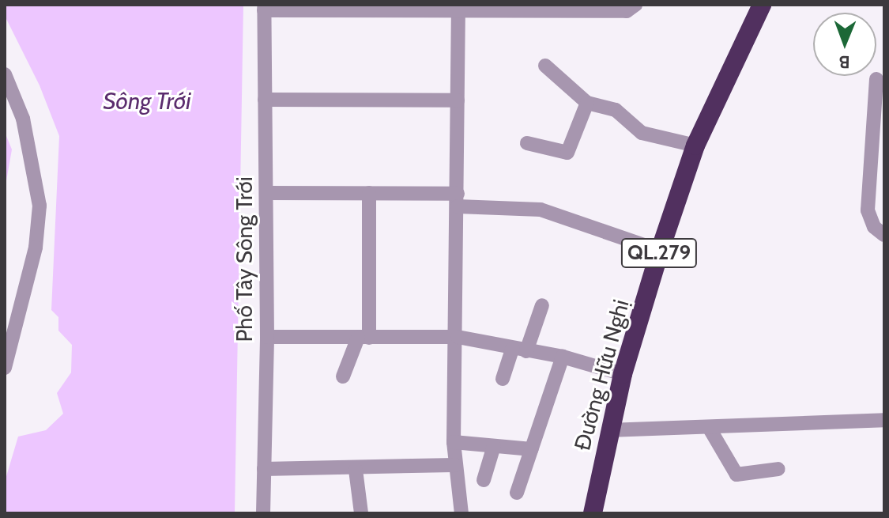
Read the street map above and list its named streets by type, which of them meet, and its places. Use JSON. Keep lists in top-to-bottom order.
{
  "streets": {
    "highway": ["QL.279", "Đường Hữu Nghị"],
    "street": ["Phố Tây Sông Trới"]
  },
  "water": ["Sông Trới"],
  "north": "bottom"
}
